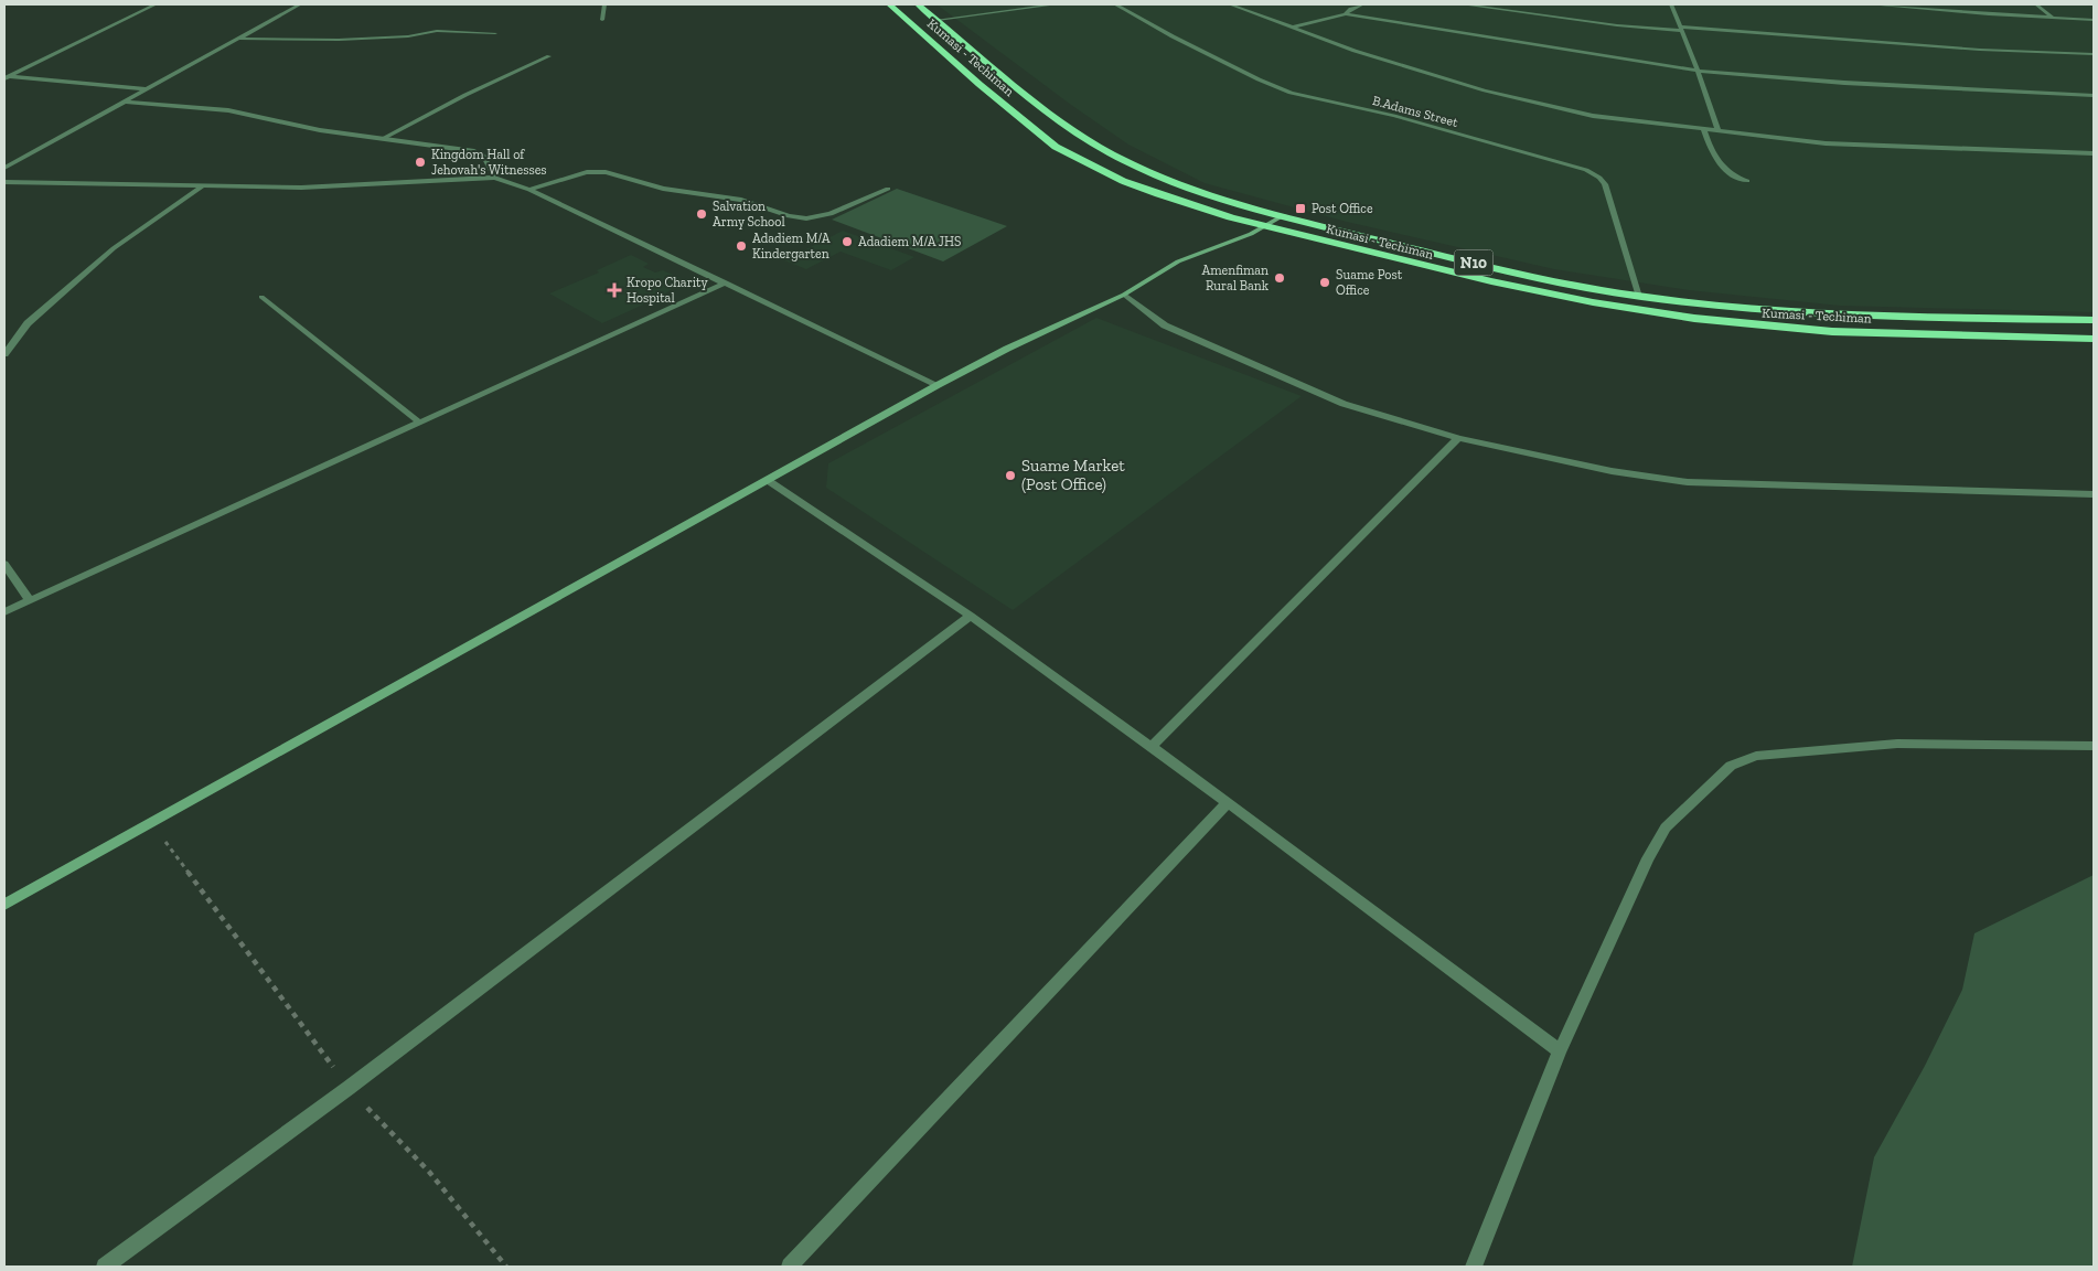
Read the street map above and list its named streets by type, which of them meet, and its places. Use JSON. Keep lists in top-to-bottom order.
{
  "streets": {
    "highway": ["Kumasi - Techiman", "N10"],
    "street": ["B.Adams Street"]
  },
  "crossings": [
    ["B.Adams Street", "N10"]
  ],
  "places": {
    "other": [
      "Kingdom Hall of Jehovah's Witnesses",
      "Salvation Army School",
      "Adadiem M/A JHS",
      "Adadiem M/A Kindergarten",
      "Amenfiman Rural Bank",
      "Suame Post Office",
      "Suame Market (Post Office)"
    ],
    "transit": ["Post Office"],
    "health": ["Kropo Charity Hospital"]
  }
}
